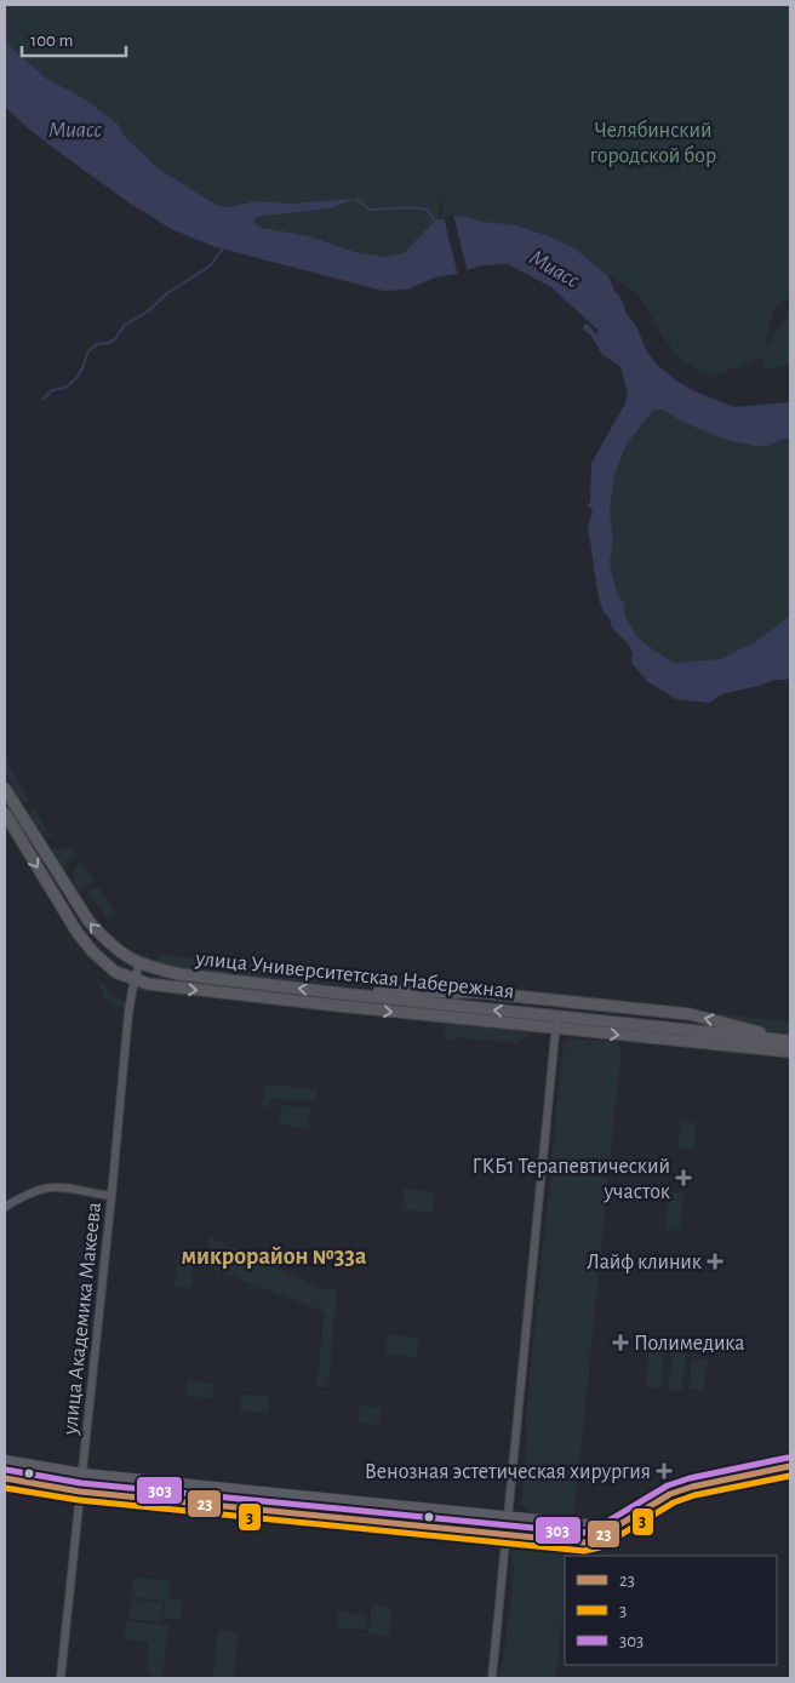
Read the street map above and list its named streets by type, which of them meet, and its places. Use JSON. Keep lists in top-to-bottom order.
{
  "streets": {
    "main road": ["улица Университетская Набережная"],
    "street": ["улица Академика Макеева"]
  },
  "crossings": [
    ["улица Университетская Набережная", "улица Академика Макеева"]
  ],
  "districts": ["микрорайон №33а"],
  "water": ["Миасс"],
  "parks": ["Челябинский городской бор"],
  "places": {
    "health": [
      "ГКБ1 Терапевтический участок",
      "Лайф клиник",
      "Полимедика",
      "Венозная эстетическая хирургия"
    ]
  },
  "lines": ["transit line 303", "transit line 23", "transit line 3"],
  "legend": ["23", "3", "303"],
  "scale_bar": "100 m"
}
